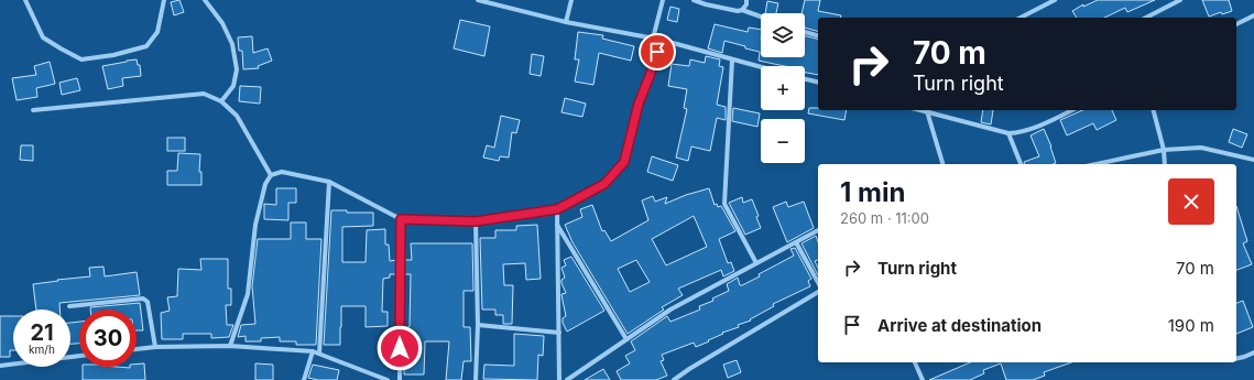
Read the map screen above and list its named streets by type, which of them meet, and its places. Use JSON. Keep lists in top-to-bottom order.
{
  "page": {
    "map_buttons": ["+", "−"],
    "turn": ["70 m", "Turn right"],
    "heading": ["1 min", "260 m · 11:00"],
    "list": [
      {
        "name": "Turn right",
        "value": "70 m"
      },
      {
        "name": "Arrive at destination",
        "value": "190 m"
      }
    ],
    "speed": "21 km/h",
    "limit": "30"
  }
}
